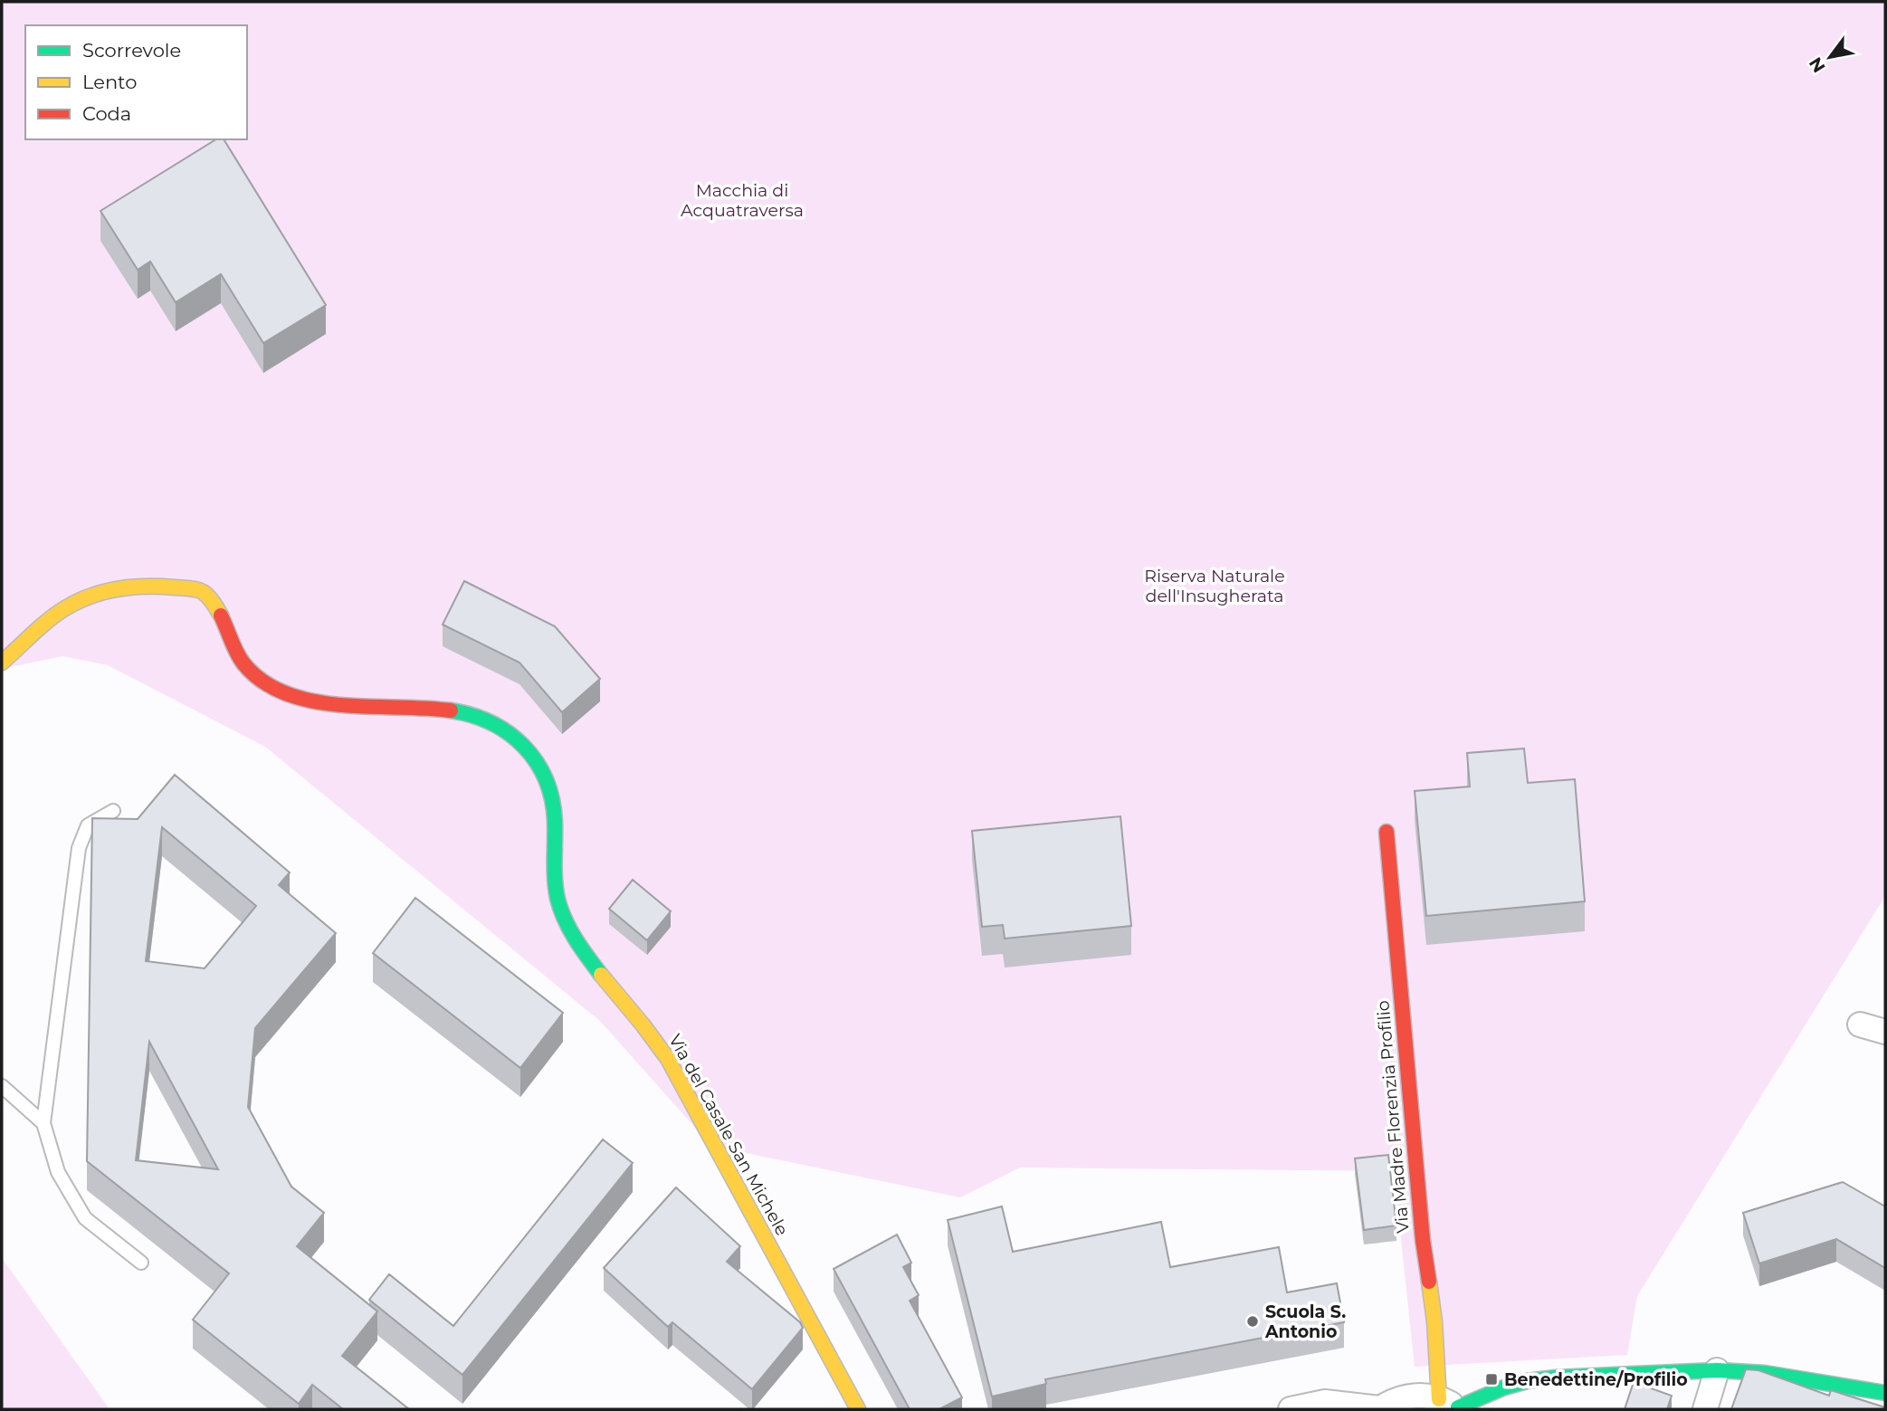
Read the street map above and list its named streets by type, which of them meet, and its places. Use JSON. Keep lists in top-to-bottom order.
{
  "streets": {
    "street": ["Via Madre Florenzia Profilio", "Via del Casale San Michele"]
  },
  "parks": ["Macchia di Acquatraversa", "Riserva Naturale dell'Insugherata"],
  "places": {
    "other": ["Scuola S. Antonio"],
    "transit": ["Benedettine/Profilio"]
  },
  "legend": ["Scorrevole", "Lento", "Coda"],
  "north": "bottom left"
}
